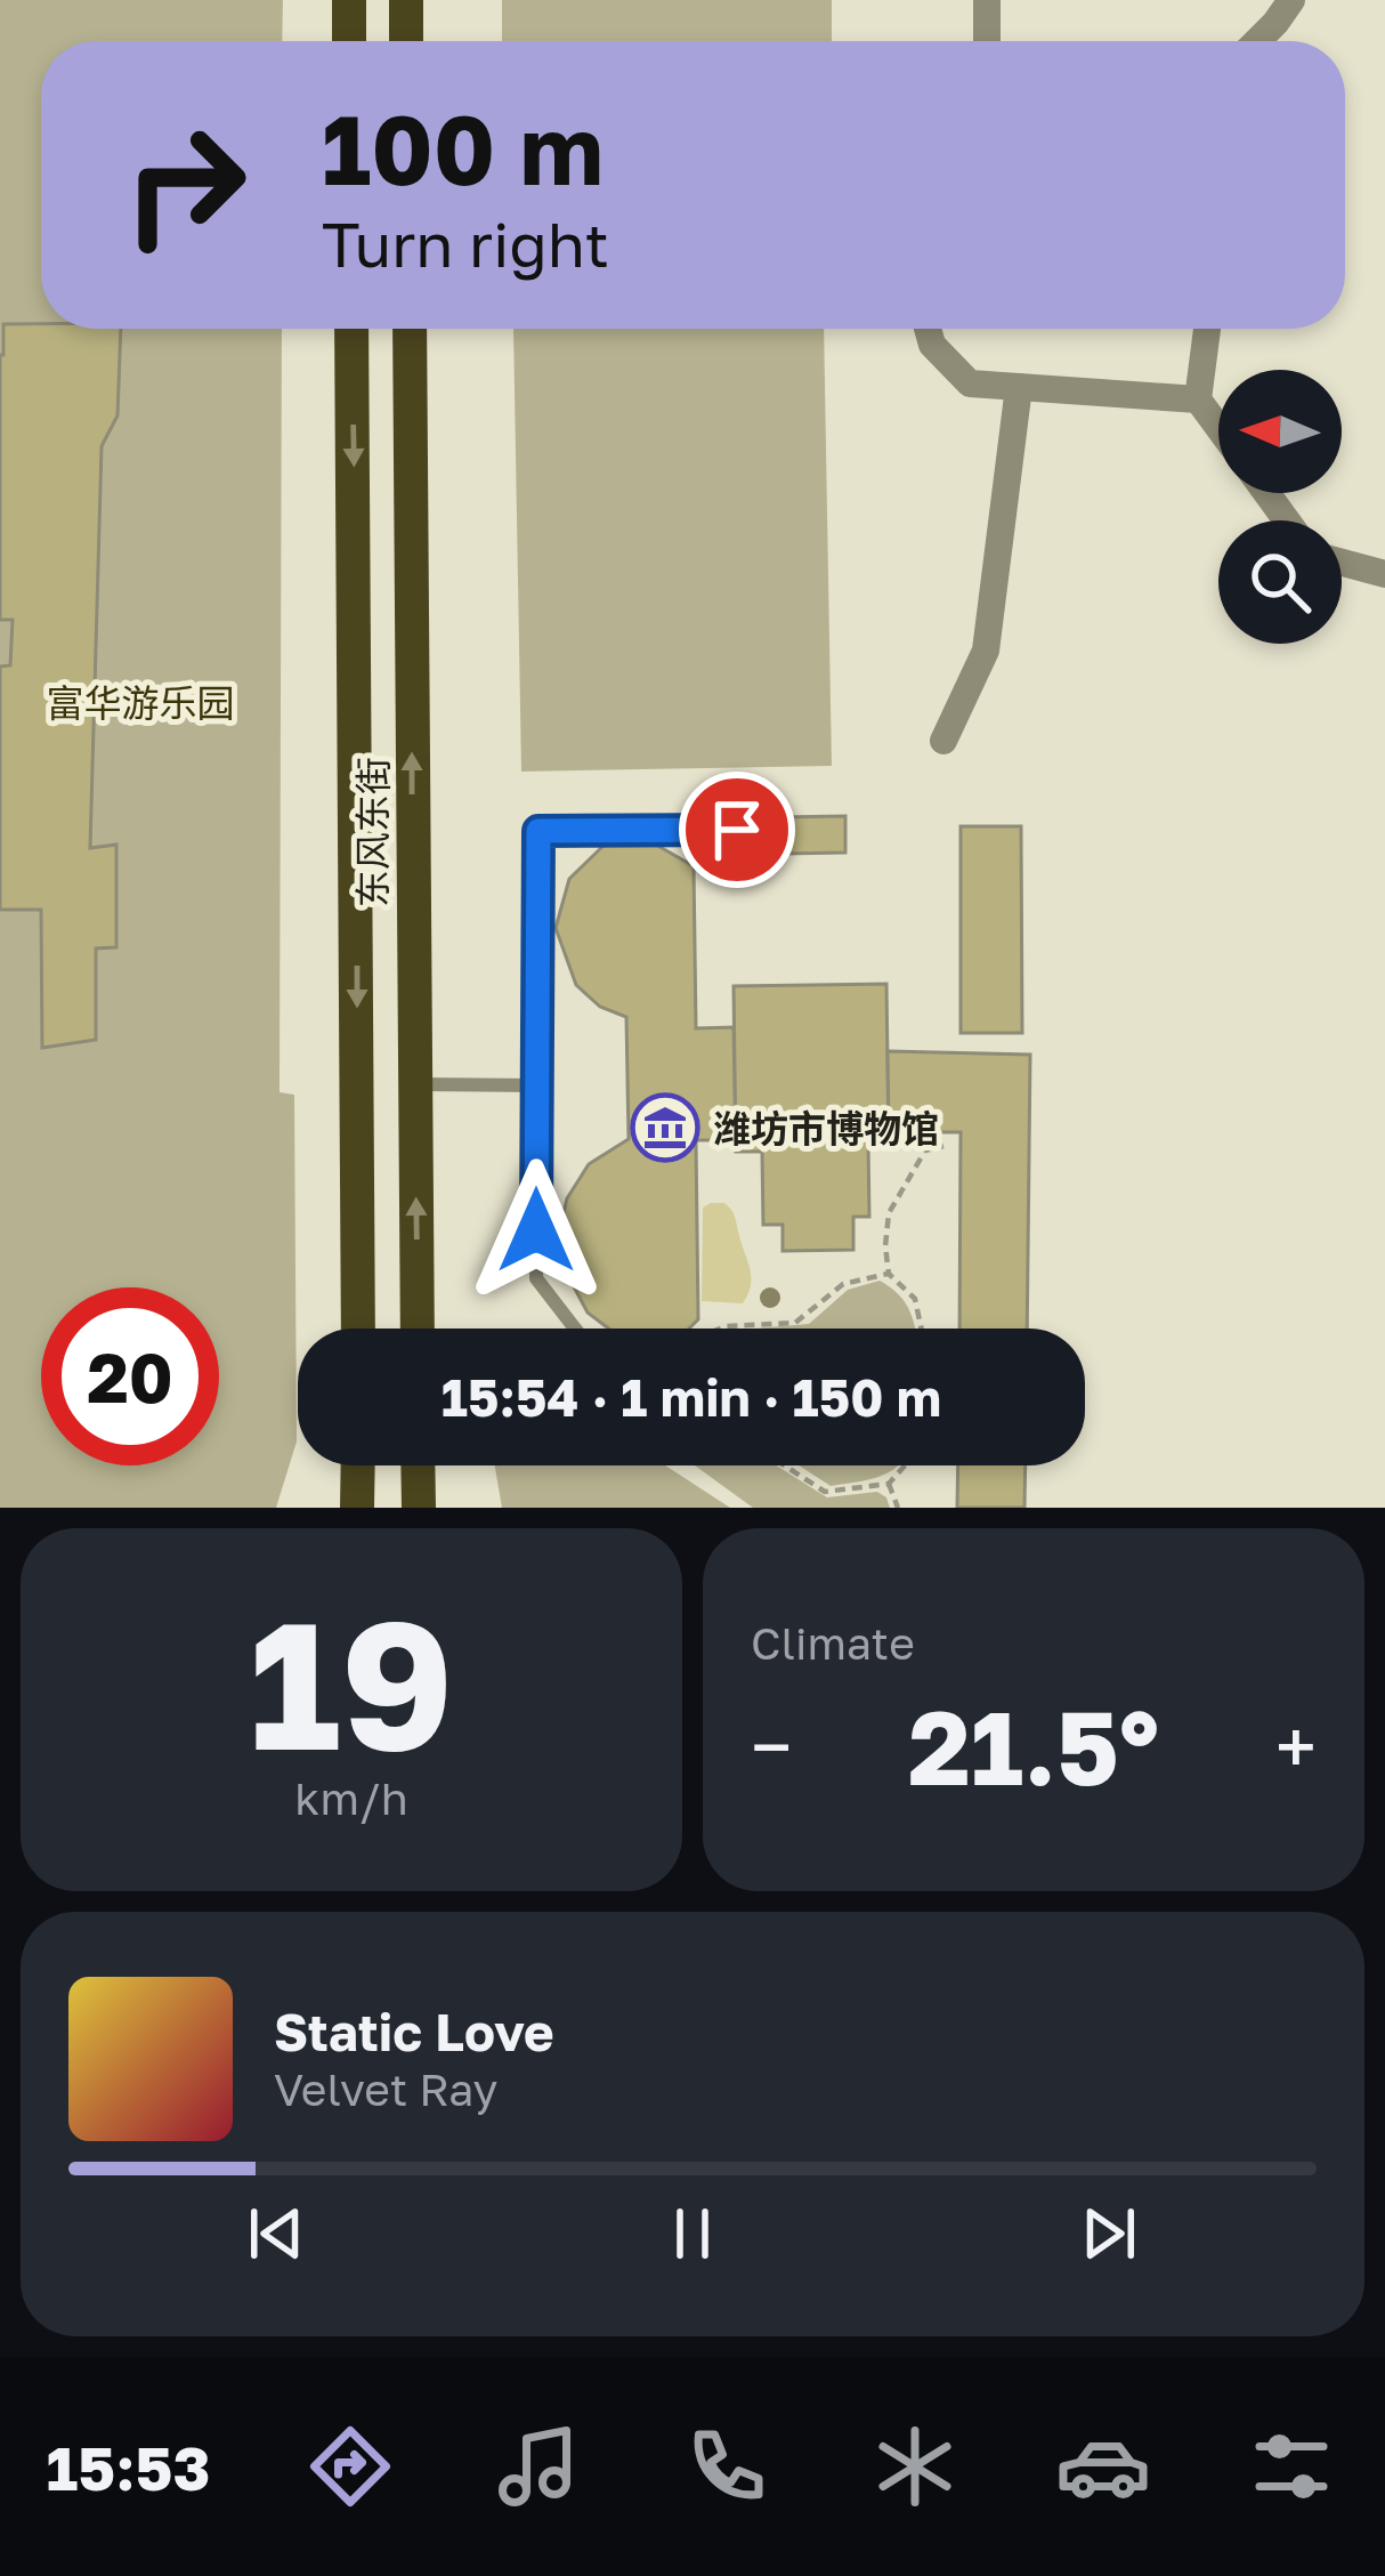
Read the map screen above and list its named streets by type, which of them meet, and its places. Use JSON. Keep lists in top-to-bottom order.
{
  "streets": {
    "main road": ["东风东街"]
  },
  "parks": ["富华游乐园"],
  "places": {
    "museum": ["潍坊市博物馆"]
  },
  "north": "left",
  "page": {
    "turn": ["100 m", "Turn right"],
    "limit": "20",
    "trip": "15:54 · 1 min · 150 m",
    "tile": [
      ["19", "km/h"],
      "Climate"
    ],
    "heat": ["−", "21.5°", "+"],
    "song": ["Static Love", "Velvet Ray"],
    "tabs": "15:53"
  }
}
